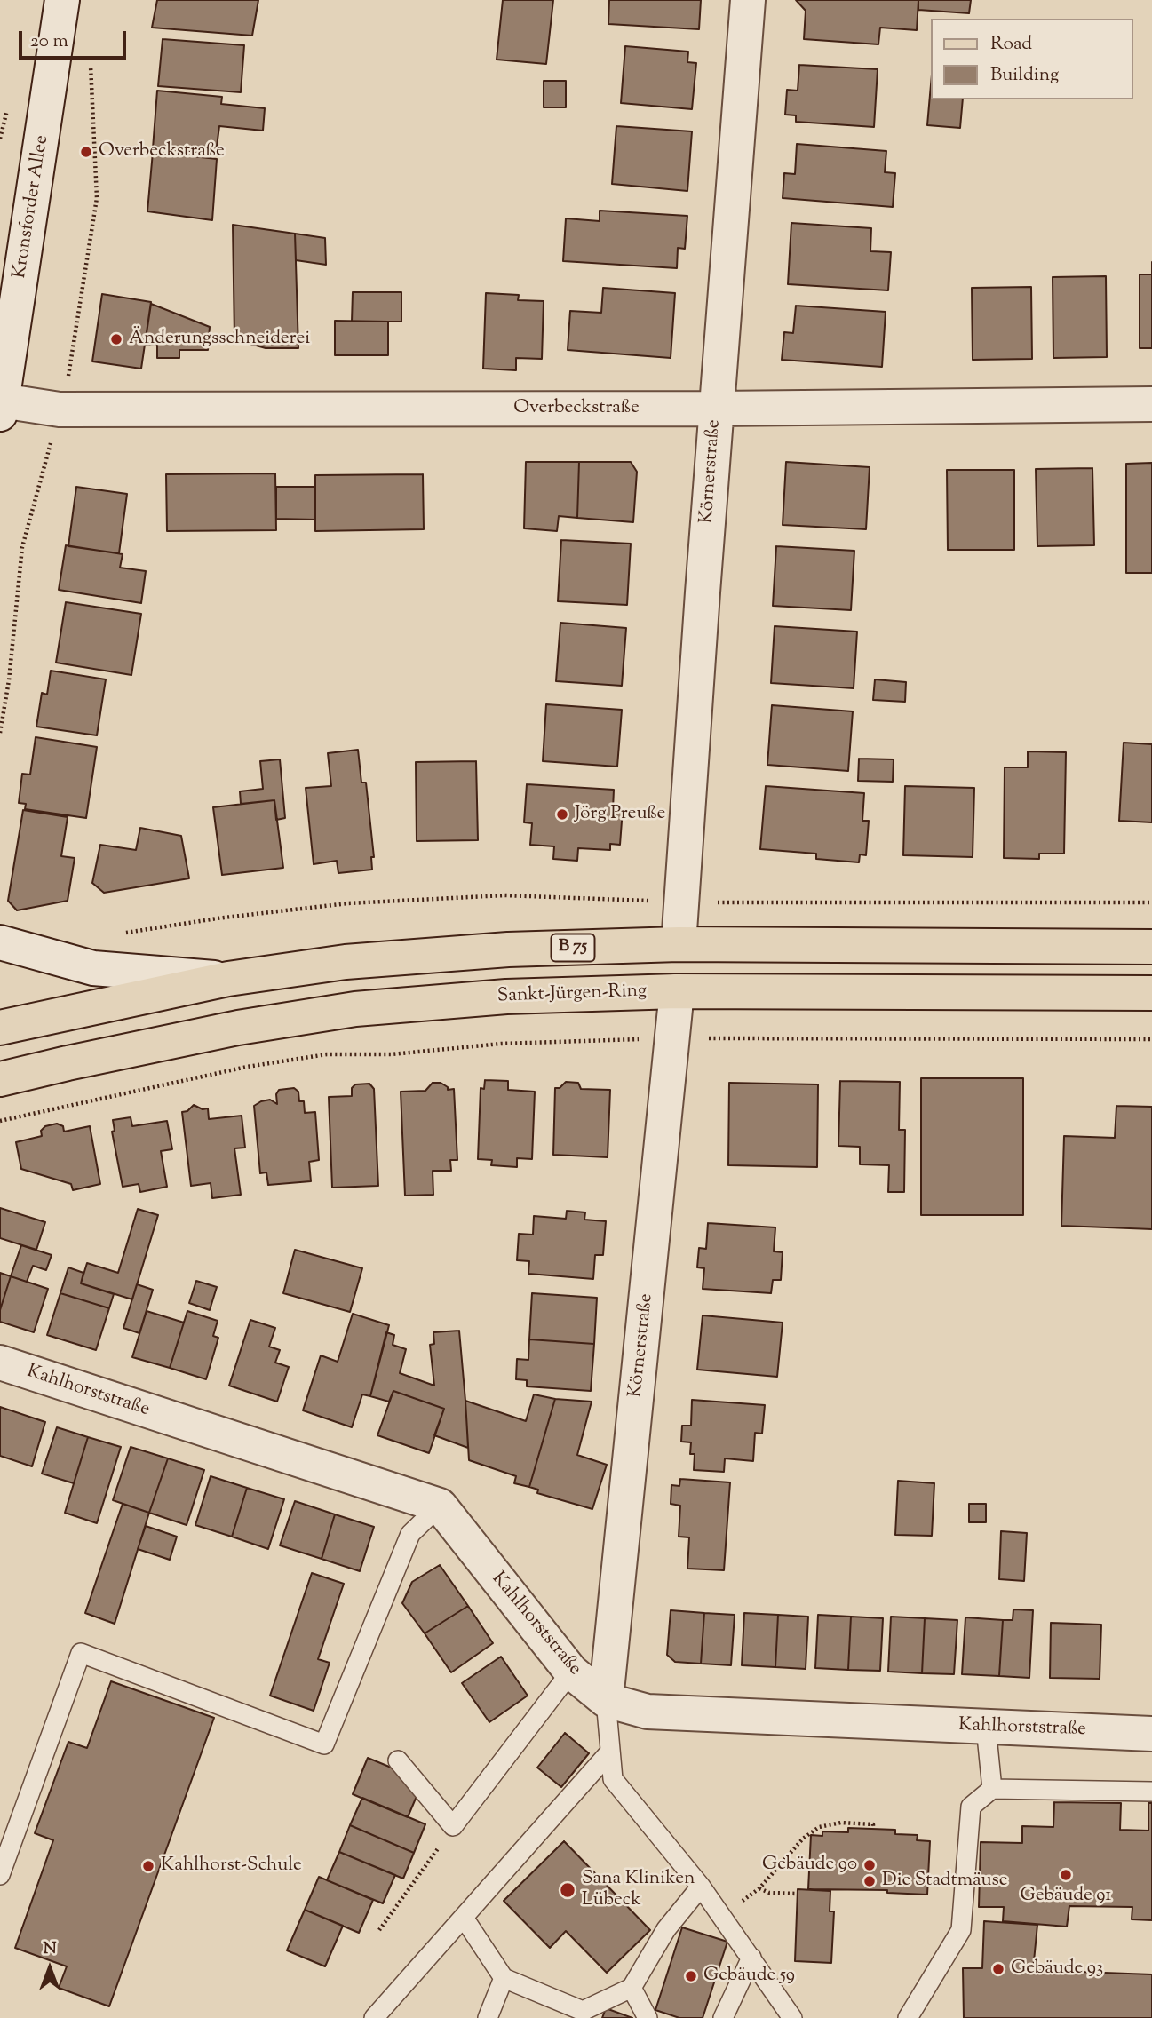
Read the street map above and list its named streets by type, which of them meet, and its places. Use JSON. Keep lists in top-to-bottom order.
{
  "streets": {
    "main road": ["B 75", "Sankt-Jürgen-Ring"],
    "street": [
      "Kronsforder Allee",
      "Overbeckstraße",
      "Körnerstraße",
      "Kahlhorststraße"
    ]
  },
  "crossings": [
    ["Kronsforder Allee", "Overbeckstraße"],
    ["Overbeckstraße", "Körnerstraße"],
    ["Körnerstraße", "B 75"],
    ["Körnerstraße", "Sankt-Jürgen-Ring"],
    ["Körnerstraße", "Kahlhorststraße"]
  ],
  "places": [
    "Overbeckstraße",
    "Änderungsschneiderei",
    "Jörg Preuße",
    "Gebäude 90",
    "Kahlhorst-Schule",
    "Gebäude 91",
    "Die Stadtmäuse",
    "Sana Kliniken Lübeck",
    "Gebäude 93",
    "Gebäude 59"
  ],
  "legend": ["Road", "Building"],
  "scale_bar": "20 m",
  "north": "top"
}
